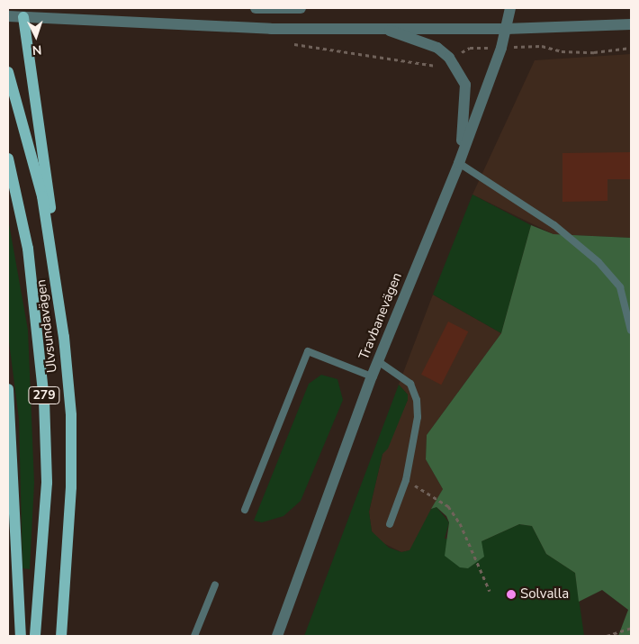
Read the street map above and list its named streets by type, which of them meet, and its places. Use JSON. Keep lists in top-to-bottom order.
{
  "streets": {
    "main road": ["Ulvsundavägen", "279"],
    "street": ["Travbanevägen"]
  },
  "places": ["Solvalla"],
  "north": "bottom"
}
